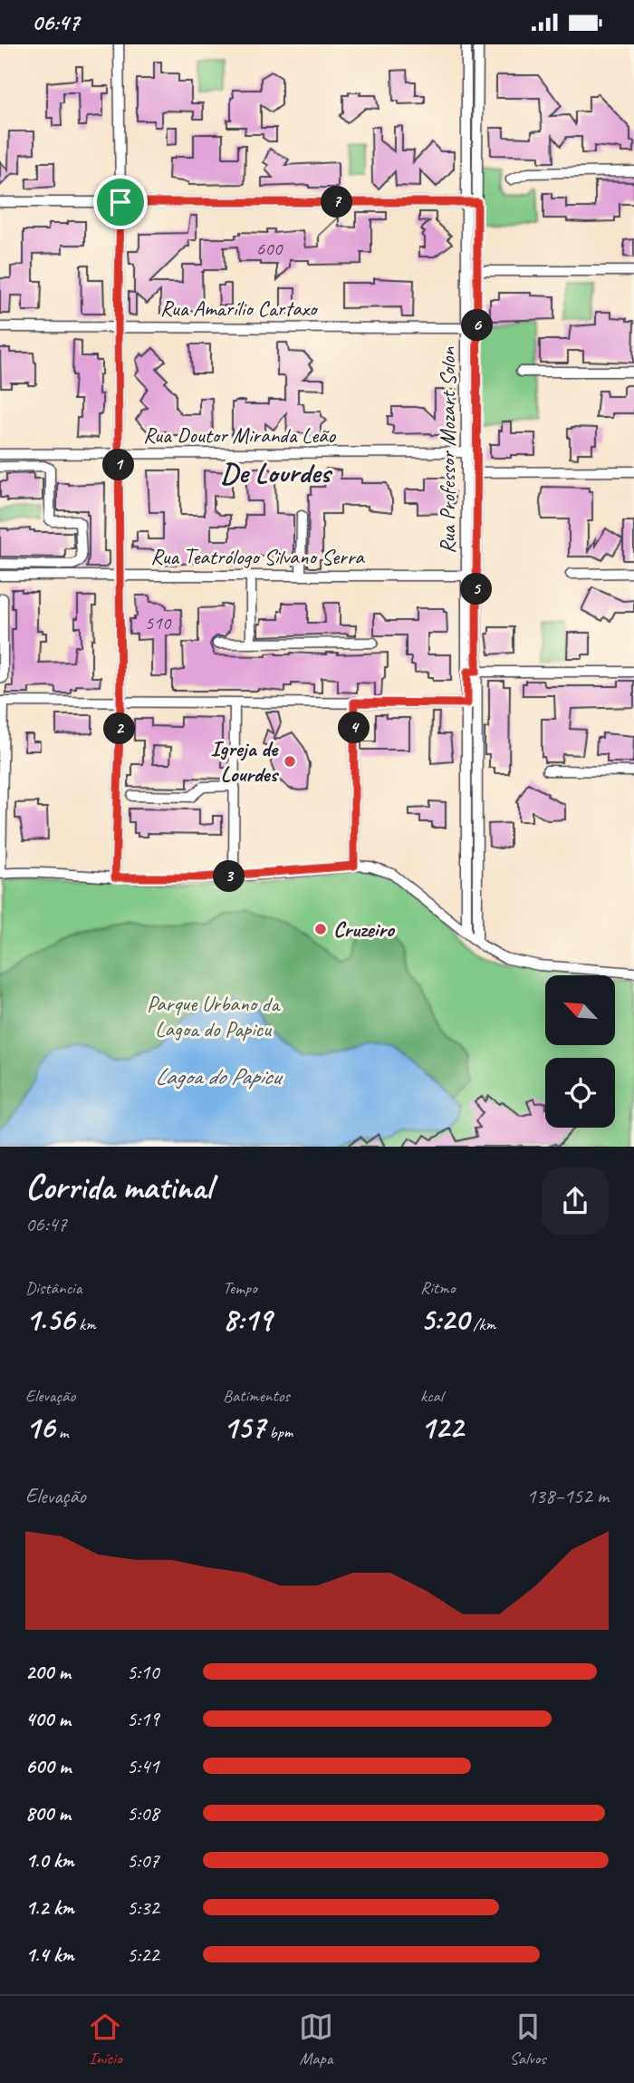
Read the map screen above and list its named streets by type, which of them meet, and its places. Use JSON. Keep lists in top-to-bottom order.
{
  "streets": {
    "street": [
      "Rua Amarílio Cartaxo",
      "Rua Doutor Miranda Leão",
      "Rua Professor Mozart Solon",
      "Rua Teatrólogo Silvano Serra"
    ]
  },
  "crossings": [
    ["Rua Amarílio Cartaxo", "Rua Professor Mozart Solon"],
    ["Rua Doutor Miranda Leão", "Rua Professor Mozart Solon"],
    ["Rua Professor Mozart Solon", "Rua Teatrólogo Silvano Serra"]
  ],
  "districts": ["De Lourdes"],
  "water": ["Lagoa do Papicu"],
  "parks": ["Parque Urbano da Lagoa do Papicu"],
  "places": ["Igreja de Lourdes", "Cruzeiro"],
  "house_numbers": ["600", "510"],
  "north": "top left",
  "page": {
    "status": "06:47",
    "pins": [
      "7",
      "6",
      "1",
      "5",
      "4",
      "2",
      "3"
    ],
    "heading": ["Corrida matinal", "06:47"],
    "stats": [
      ["Distância", "1.56 km"],
      ["Tempo", "8:19"],
      ["Ritmo", "5:20 /km"],
      ["Elevação", "16 m"],
      ["Batimentos", "157 bpm"],
      ["kcal", "122"]
    ],
    "chart": ["Elevação", "138–152 m"],
    "list": [
      {
        "name": "200 m",
        "note": "5:10"
      },
      {
        "name": "400 m",
        "note": "5:19"
      },
      {
        "name": "600 m",
        "note": "5:41"
      },
      {
        "name": "800 m",
        "note": "5:08"
      },
      {
        "name": "1.0 km",
        "note": "5:07"
      },
      {
        "name": "1.2 km",
        "note": "5:32"
      },
      {
        "name": "1.4 km",
        "note": "5:22"
      }
    ],
    "tabs": ["Início", "Mapa", "Salvos"]
  }
}
